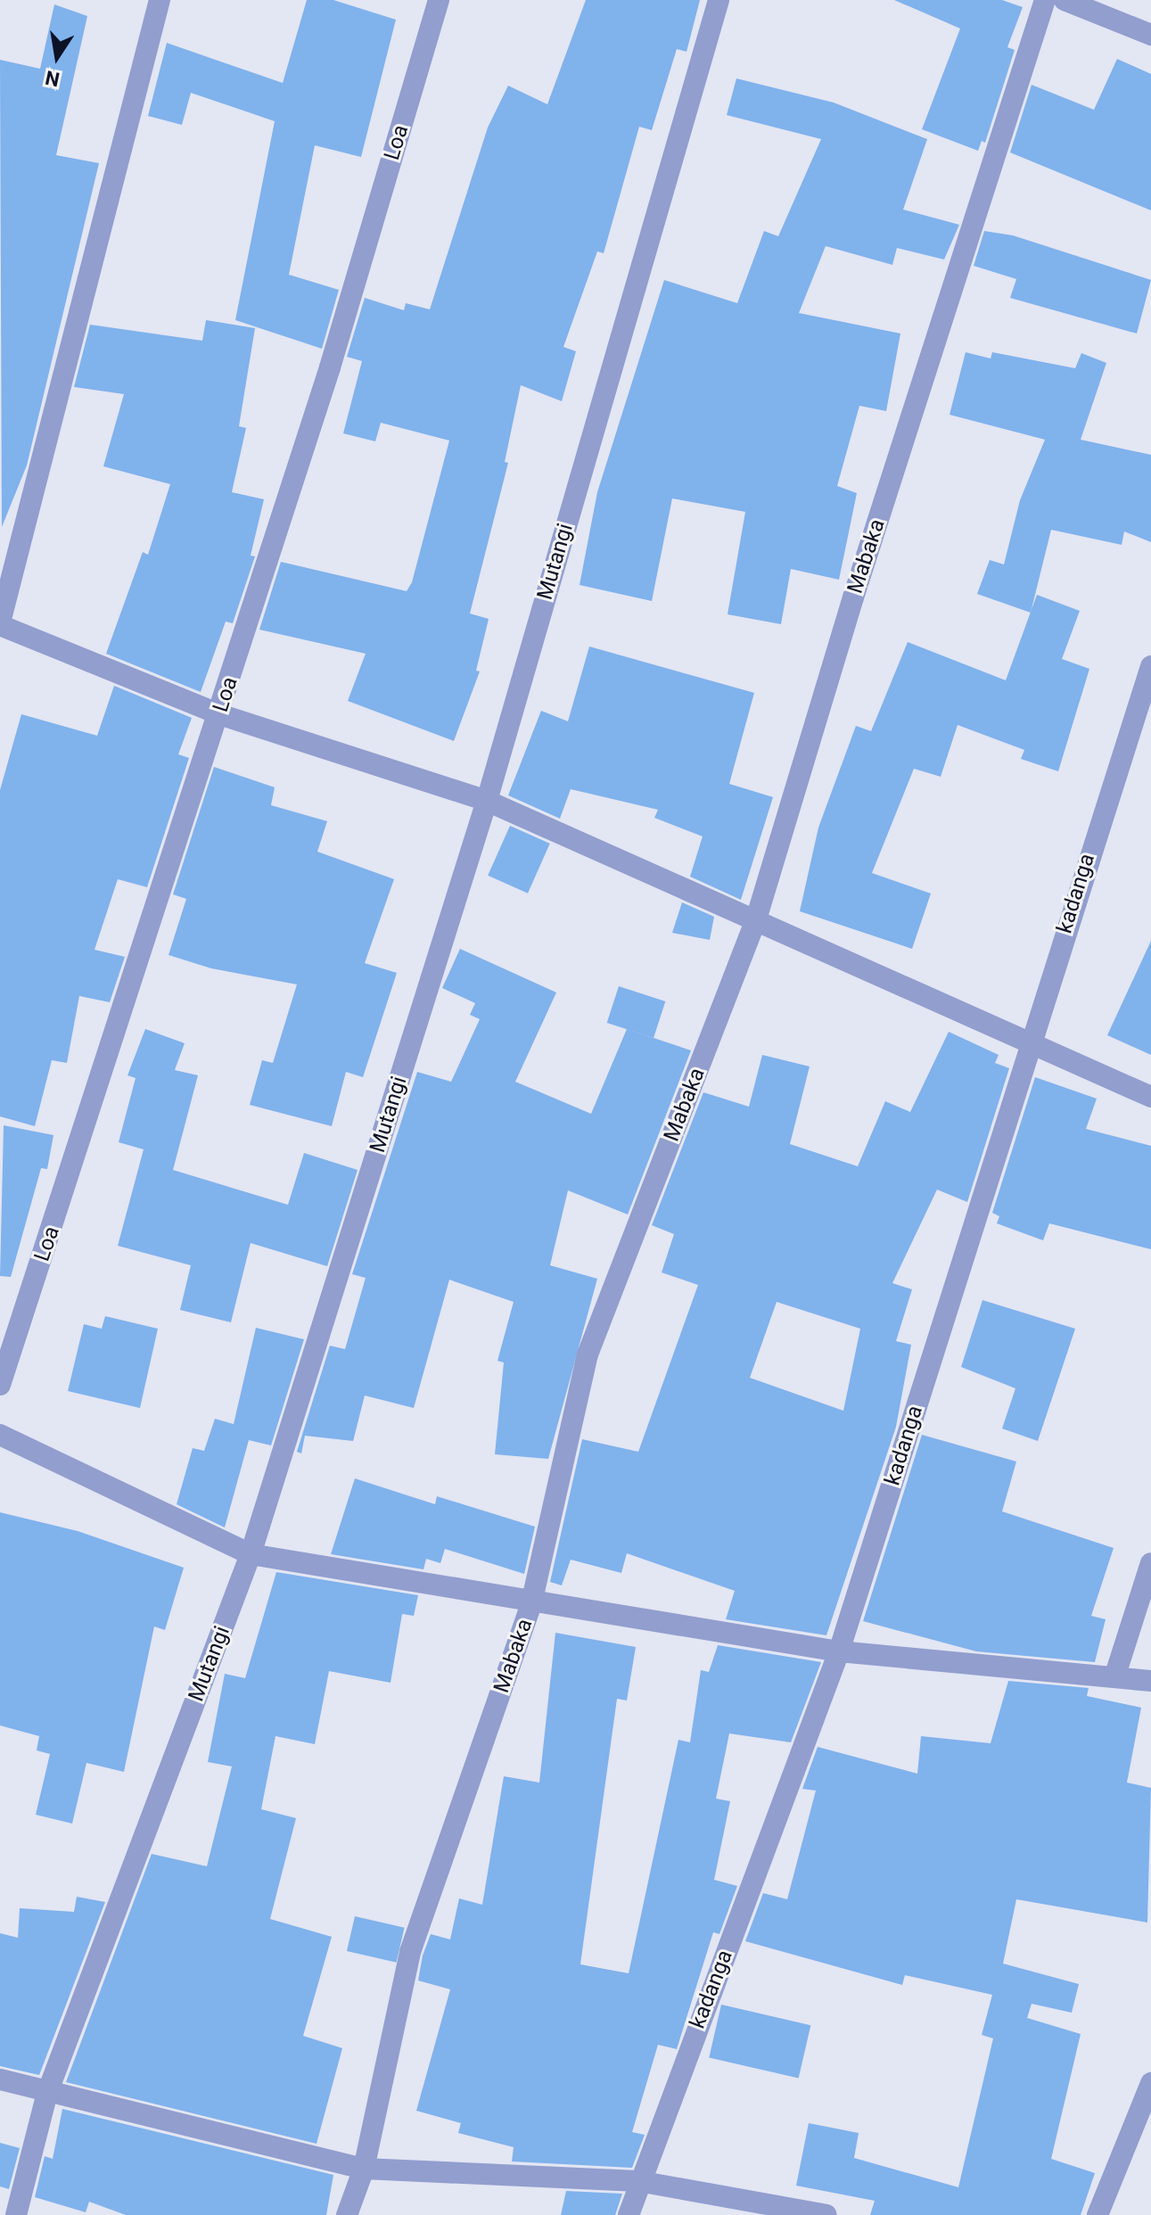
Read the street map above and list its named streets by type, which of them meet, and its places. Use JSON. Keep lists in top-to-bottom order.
{
  "streets": {
    "street": [
      "Loa",
      "Mabaka",
      "Mutangi",
      "kadanga"
    ]
  },
  "north": "bottom"
}
